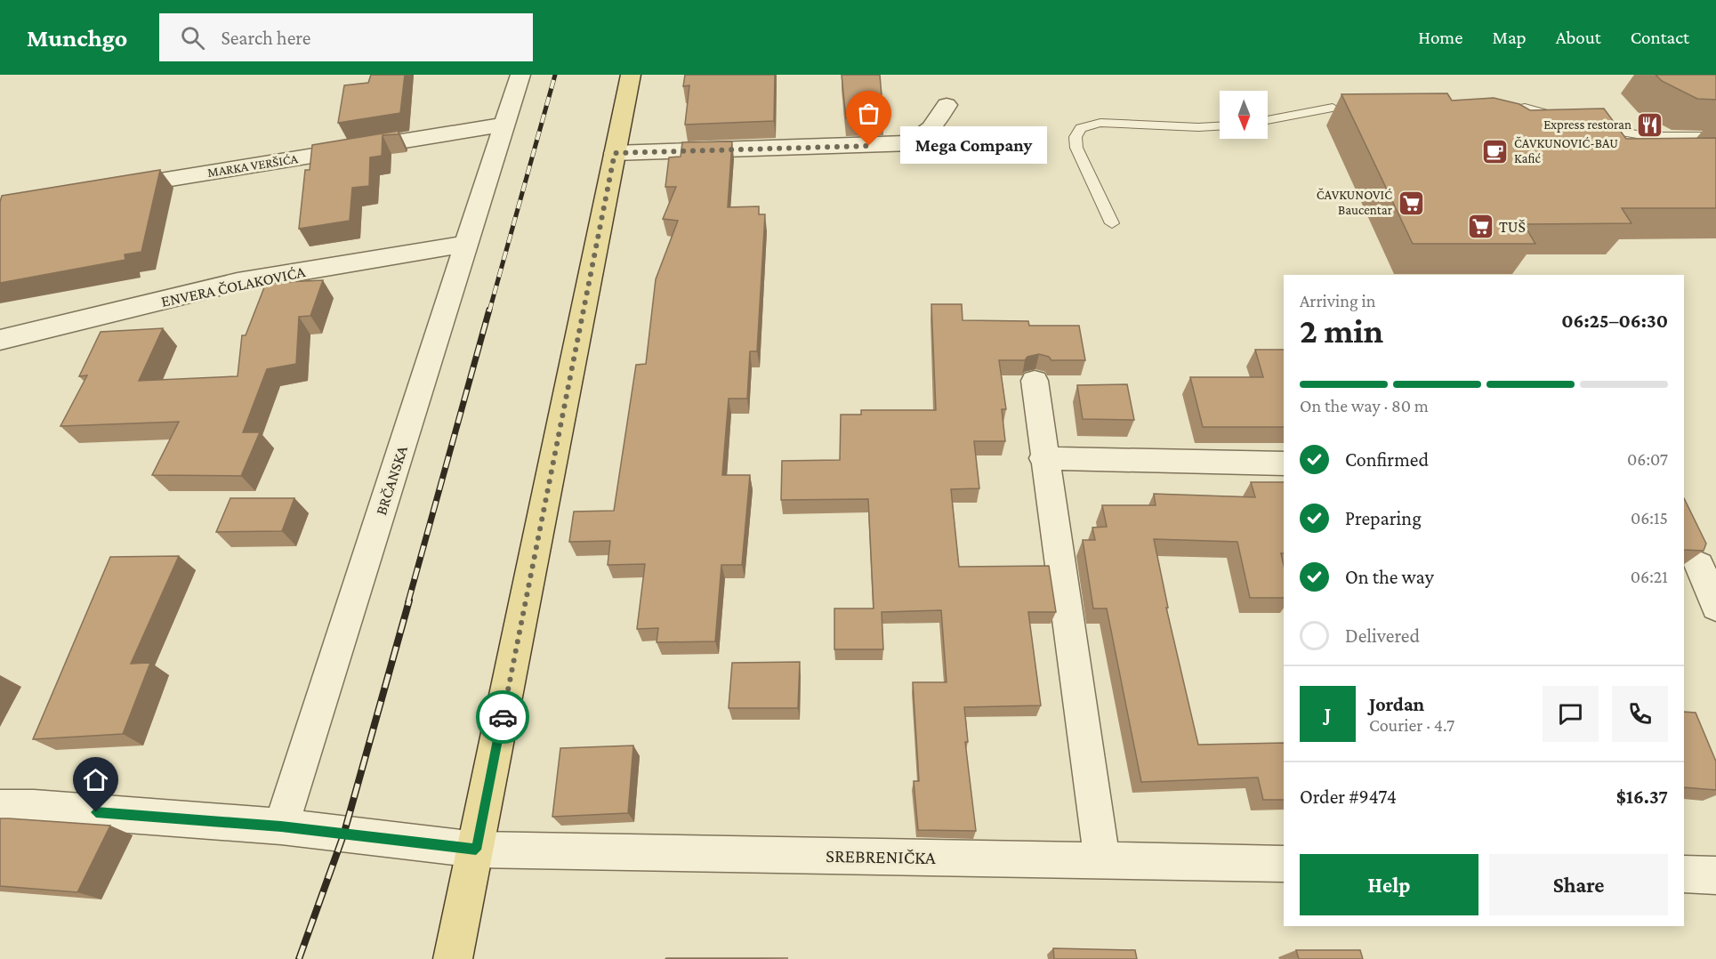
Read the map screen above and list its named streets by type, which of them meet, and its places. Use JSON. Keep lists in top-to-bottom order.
{
  "streets": {
    "street": [
      "MARKA VERŠIĆA",
      "ENVERA ČOLAKOVIĆA",
      "BRČANSKA",
      "SREBRENIČKA"
    ]
  },
  "crossings": [
    ["MARKA VERŠIĆA", "BRČANSKA"],
    ["ENVERA ČOLAKOVIĆA", "BRČANSKA"],
    ["BRČANSKA", "SREBRENIČKA"]
  ],
  "places": {
    "restaurant": ["Express restoran"],
    "other": ["Mega Company"],
    "cafe": ["ČAVKUNOVIĆ-BAU Kafić"],
    "supermarket": ["ČAVKUNOVIĆ Baucentar", "TUŠ"]
  },
  "north": "bottom",
  "page": {
    "header": "Munchgo",
    "search": "Search here",
    "nav": [
      "Home",
      "Map",
      "About",
      "Contact"
    ],
    "bubble": "Mega Company",
    "heading": ["2 min", "Arriving in", "06:25–06:30"],
    "panel": [
      "Jordan",
      "Courier · 4.7",
      "Order #9474",
      "$16.37"
    ],
    "bar": "On the way · 80 m",
    "list": [
      ["Confirmed", "06:07"],
      ["Preparing", "06:15"],
      ["On the way", "06:21"],
      "Delivered"
    ],
    "round": "J",
    "buttons": ["Help", "Share"]
  }
}
